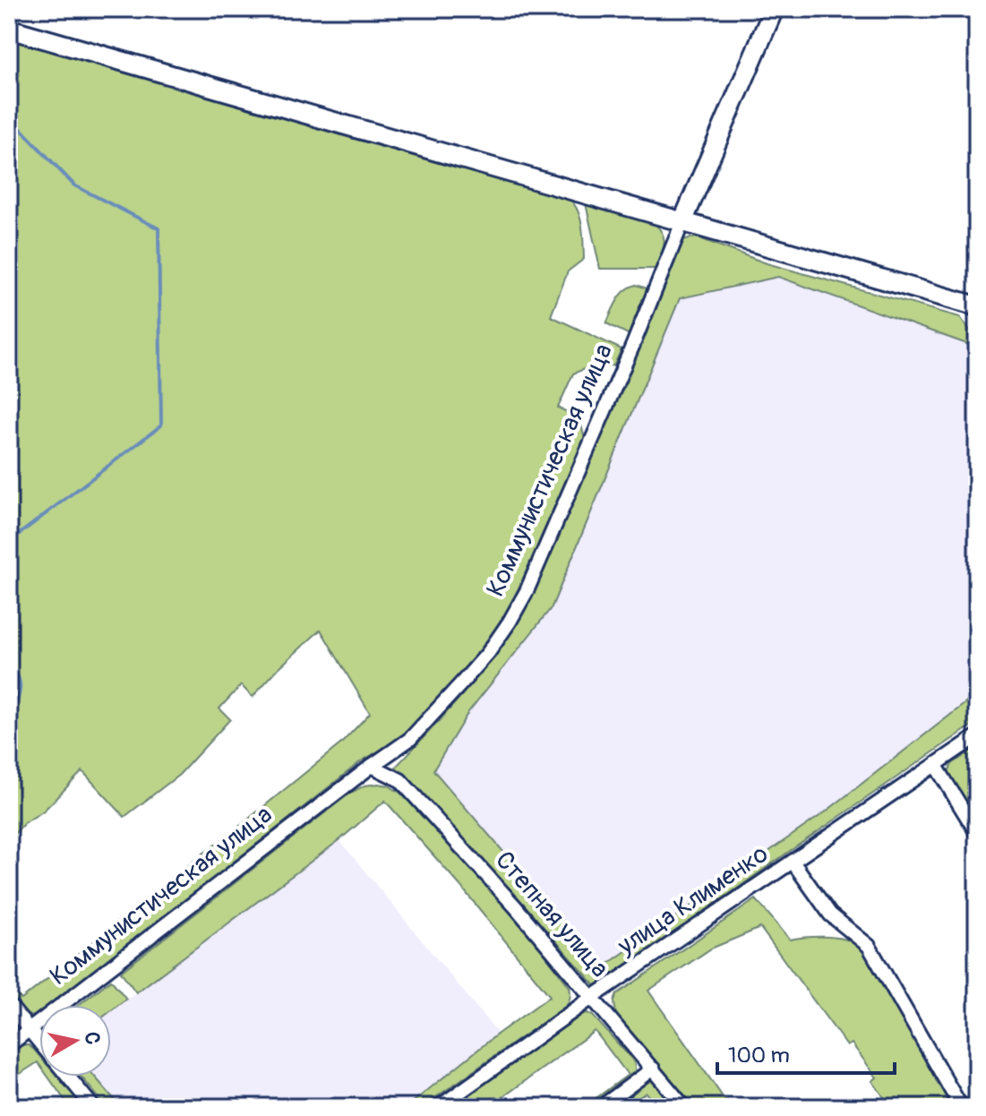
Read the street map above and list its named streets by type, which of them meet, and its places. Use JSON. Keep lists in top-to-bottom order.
{
  "streets": {
    "street": ["Коммунистическая улица", "улица Клименко", "Степная улица"]
  },
  "crossings": [
    ["Коммунистическая улица", "Степная улица"],
    ["улица Клименко", "Степная улица"]
  ],
  "scale_bar": "100 m",
  "north": "right"
}
